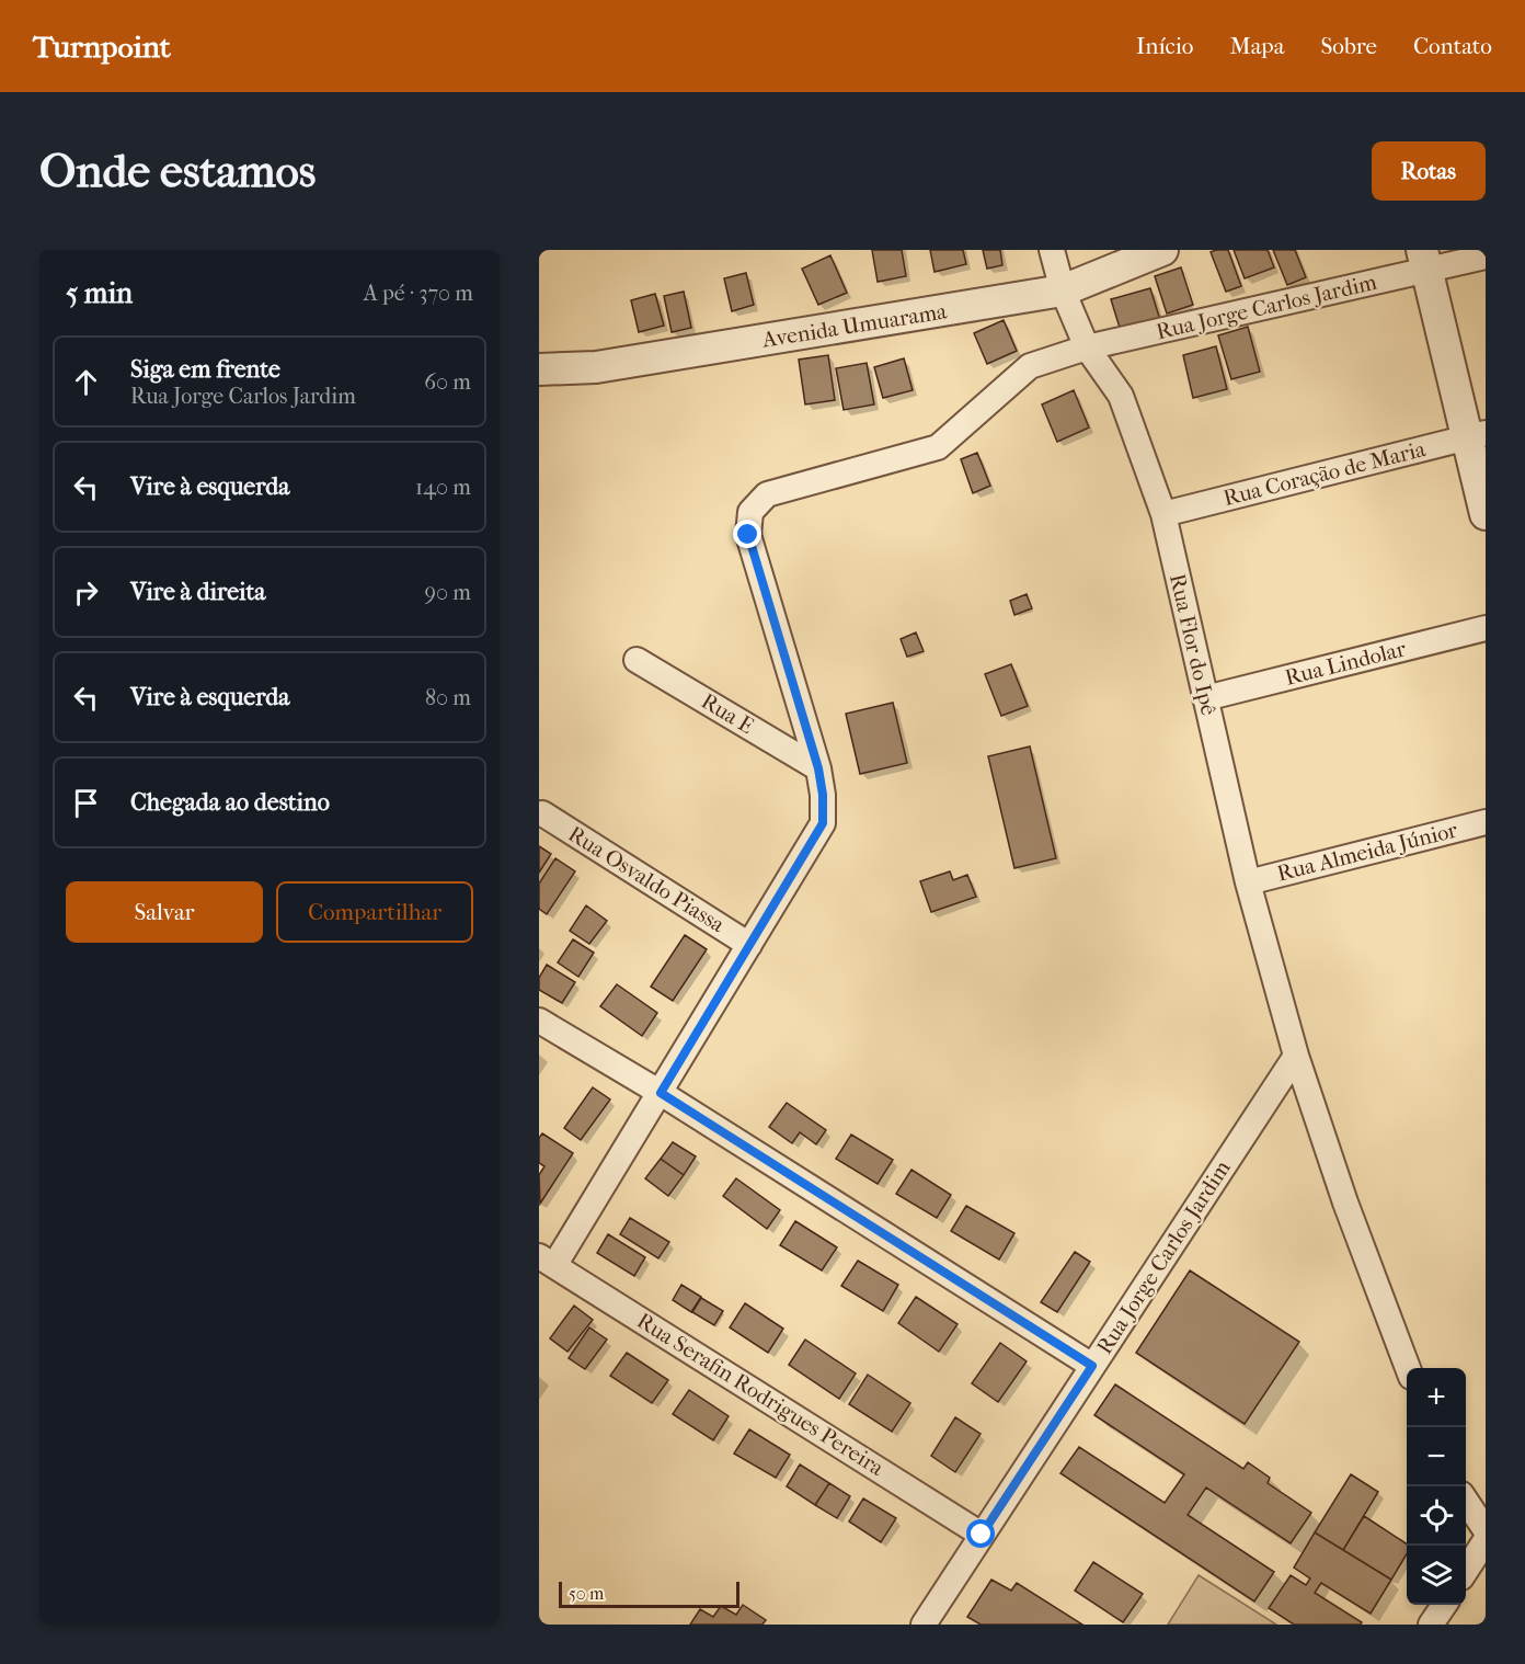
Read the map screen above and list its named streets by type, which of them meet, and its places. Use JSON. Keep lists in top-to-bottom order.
{
  "streets": {
    "street": [
      "Rua Jorge Carlos Jardim",
      "Avenida Umuarama",
      "Rua Coração de Maria",
      "Rua Flor do Ipê",
      "Rua Lindolar",
      "Rua E",
      "Rua Almeida Júnior",
      "Rua Osvaldo Piassa",
      "Rua Serafin Rodrigues Pereira"
    ]
  },
  "crossings": [
    ["Rua Jorge Carlos Jardim", "Rua Flor do Ipê"],
    ["Rua Jorge Carlos Jardim", "Rua E"],
    ["Rua Jorge Carlos Jardim", "Rua Osvaldo Piassa"],
    ["Rua Jorge Carlos Jardim", "Rua Serafin Rodrigues Pereira"],
    ["Avenida Umuarama", "Rua Flor do Ipê"],
    ["Rua Coração de Maria", "Rua Flor do Ipê"],
    ["Rua Flor do Ipê", "Rua Lindolar"],
    ["Rua Flor do Ipê", "Rua Almeida Júnior"]
  ],
  "scale_bar": "50 m",
  "page": {
    "header": "Turnpoint",
    "nav": [
      "Início",
      "Mapa",
      "Sobre",
      "Contato"
    ],
    "buttons": [
      "Rotas",
      ["Salvar", "Compartilhar"]
    ],
    "title": "Onde estamos",
    "heading": ["5 min", "A pé · 370 m"],
    "list": [
      ["Siga em frente", "Rua Jorge Carlos Jardim", "60 m"],
      ["Vire à esquerda", "140 m"],
      ["Vire à direita", "90 m"],
      ["Vire à esquerda", "80 m"],
      "Chegada ao destino"
    ],
    "map_buttons": ["+", "−"],
    "scale": "50 m"
  }
}
